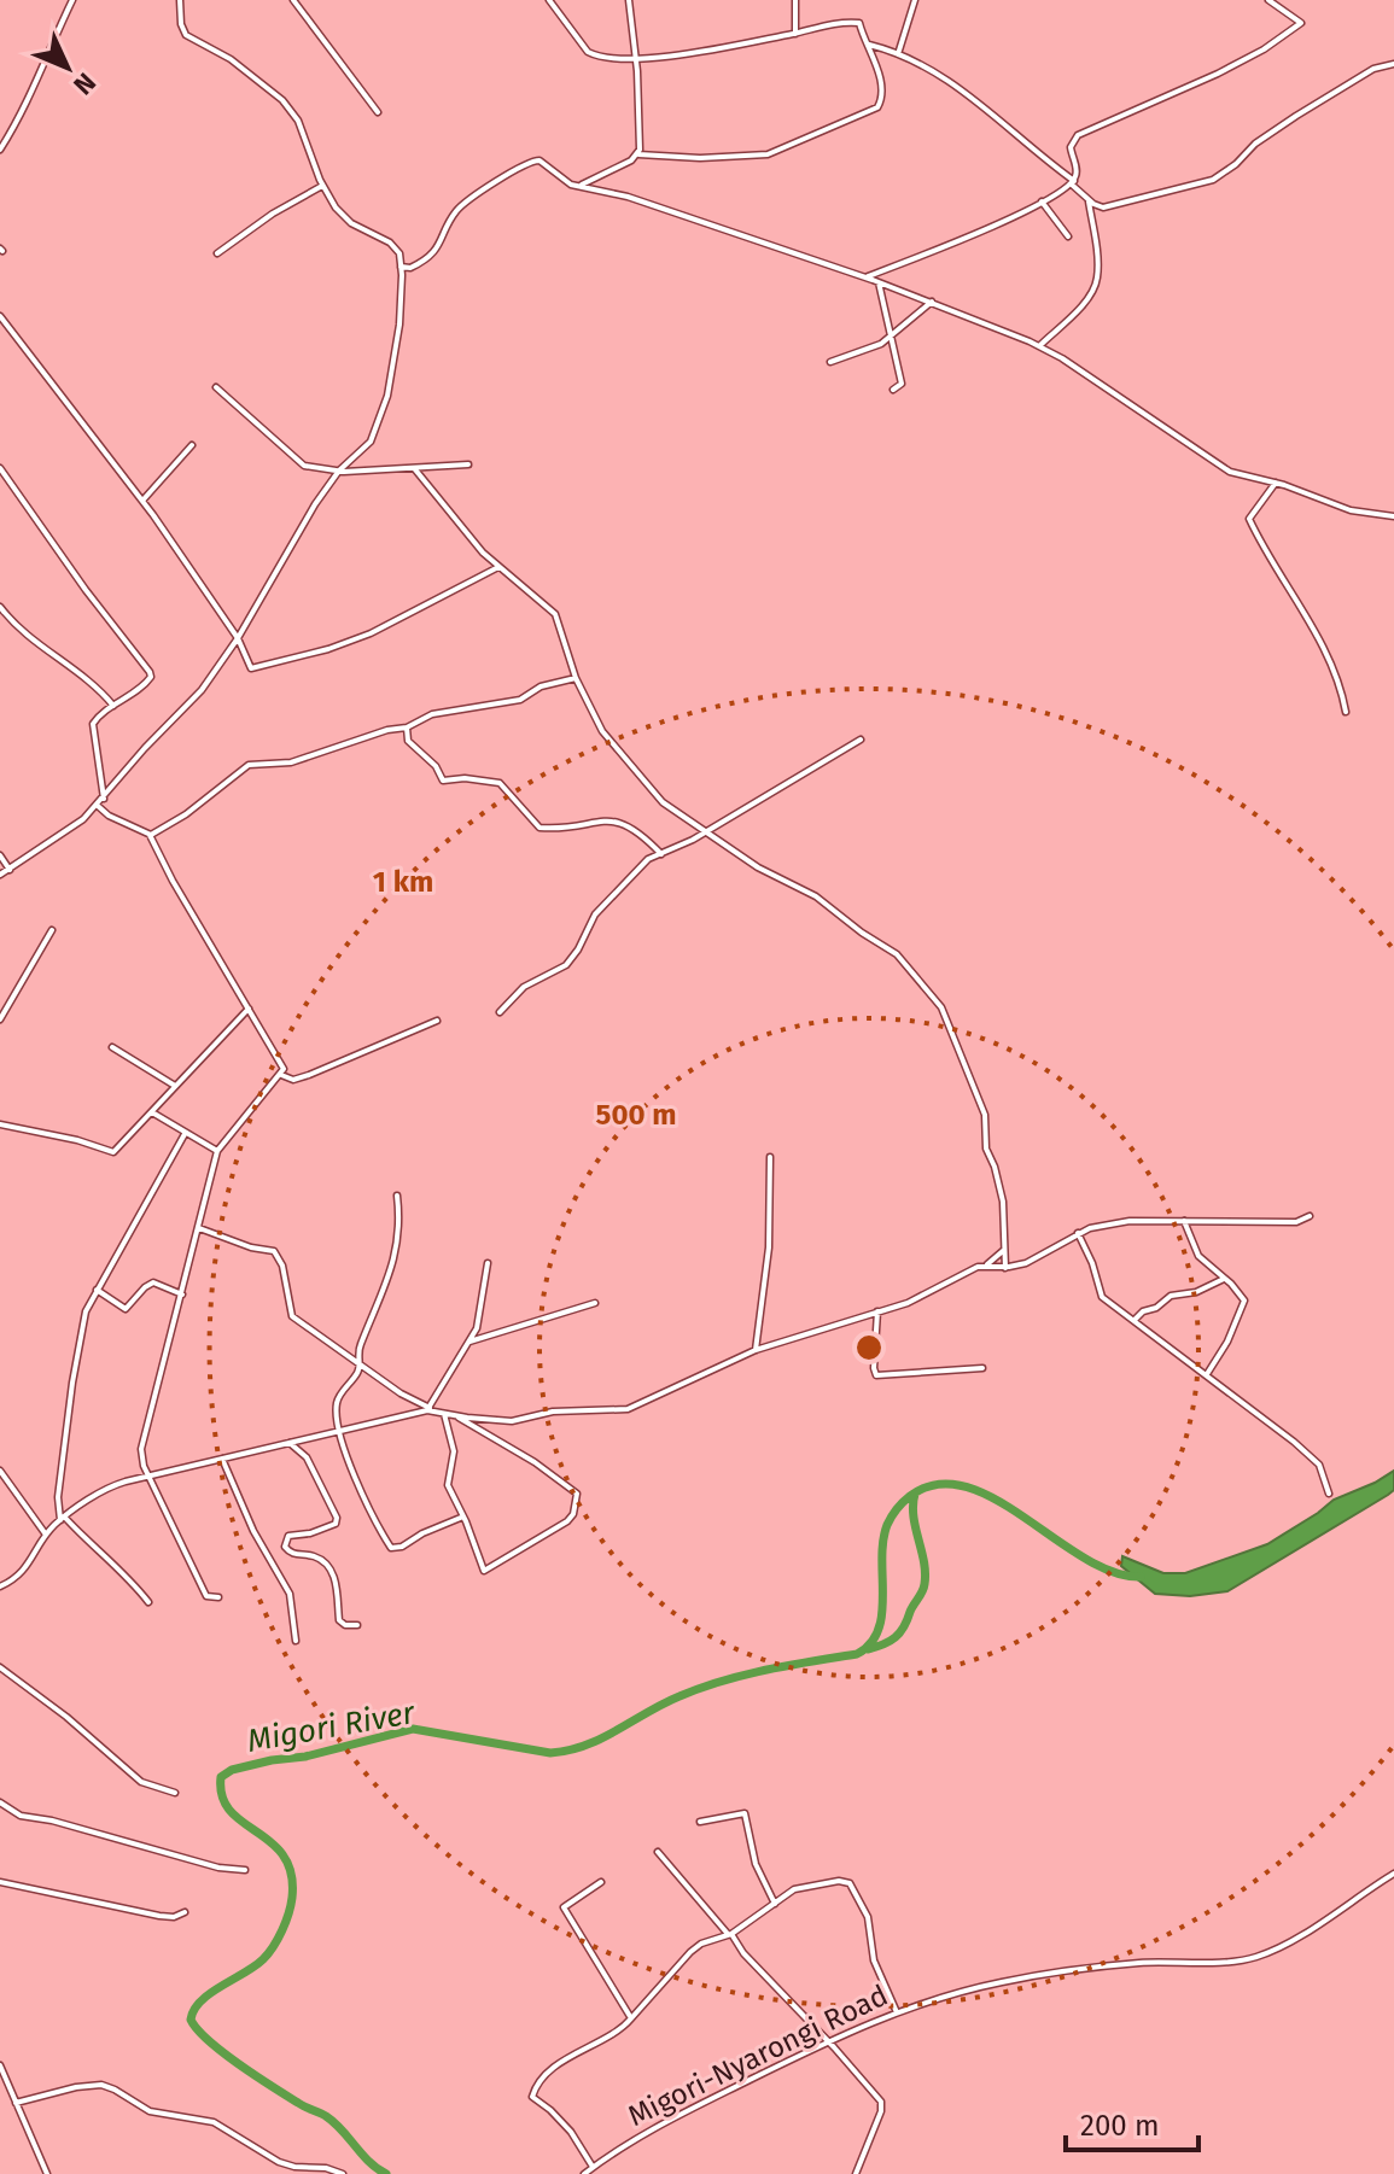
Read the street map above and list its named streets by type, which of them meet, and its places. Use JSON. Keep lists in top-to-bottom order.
{
  "streets": {
    "street": ["Migori-Nyarongi Road"]
  },
  "water": ["Migori River"],
  "scale_bar": "200 m",
  "north": "bottom right",
  "rings": ["1 km", "500 m"]
}
